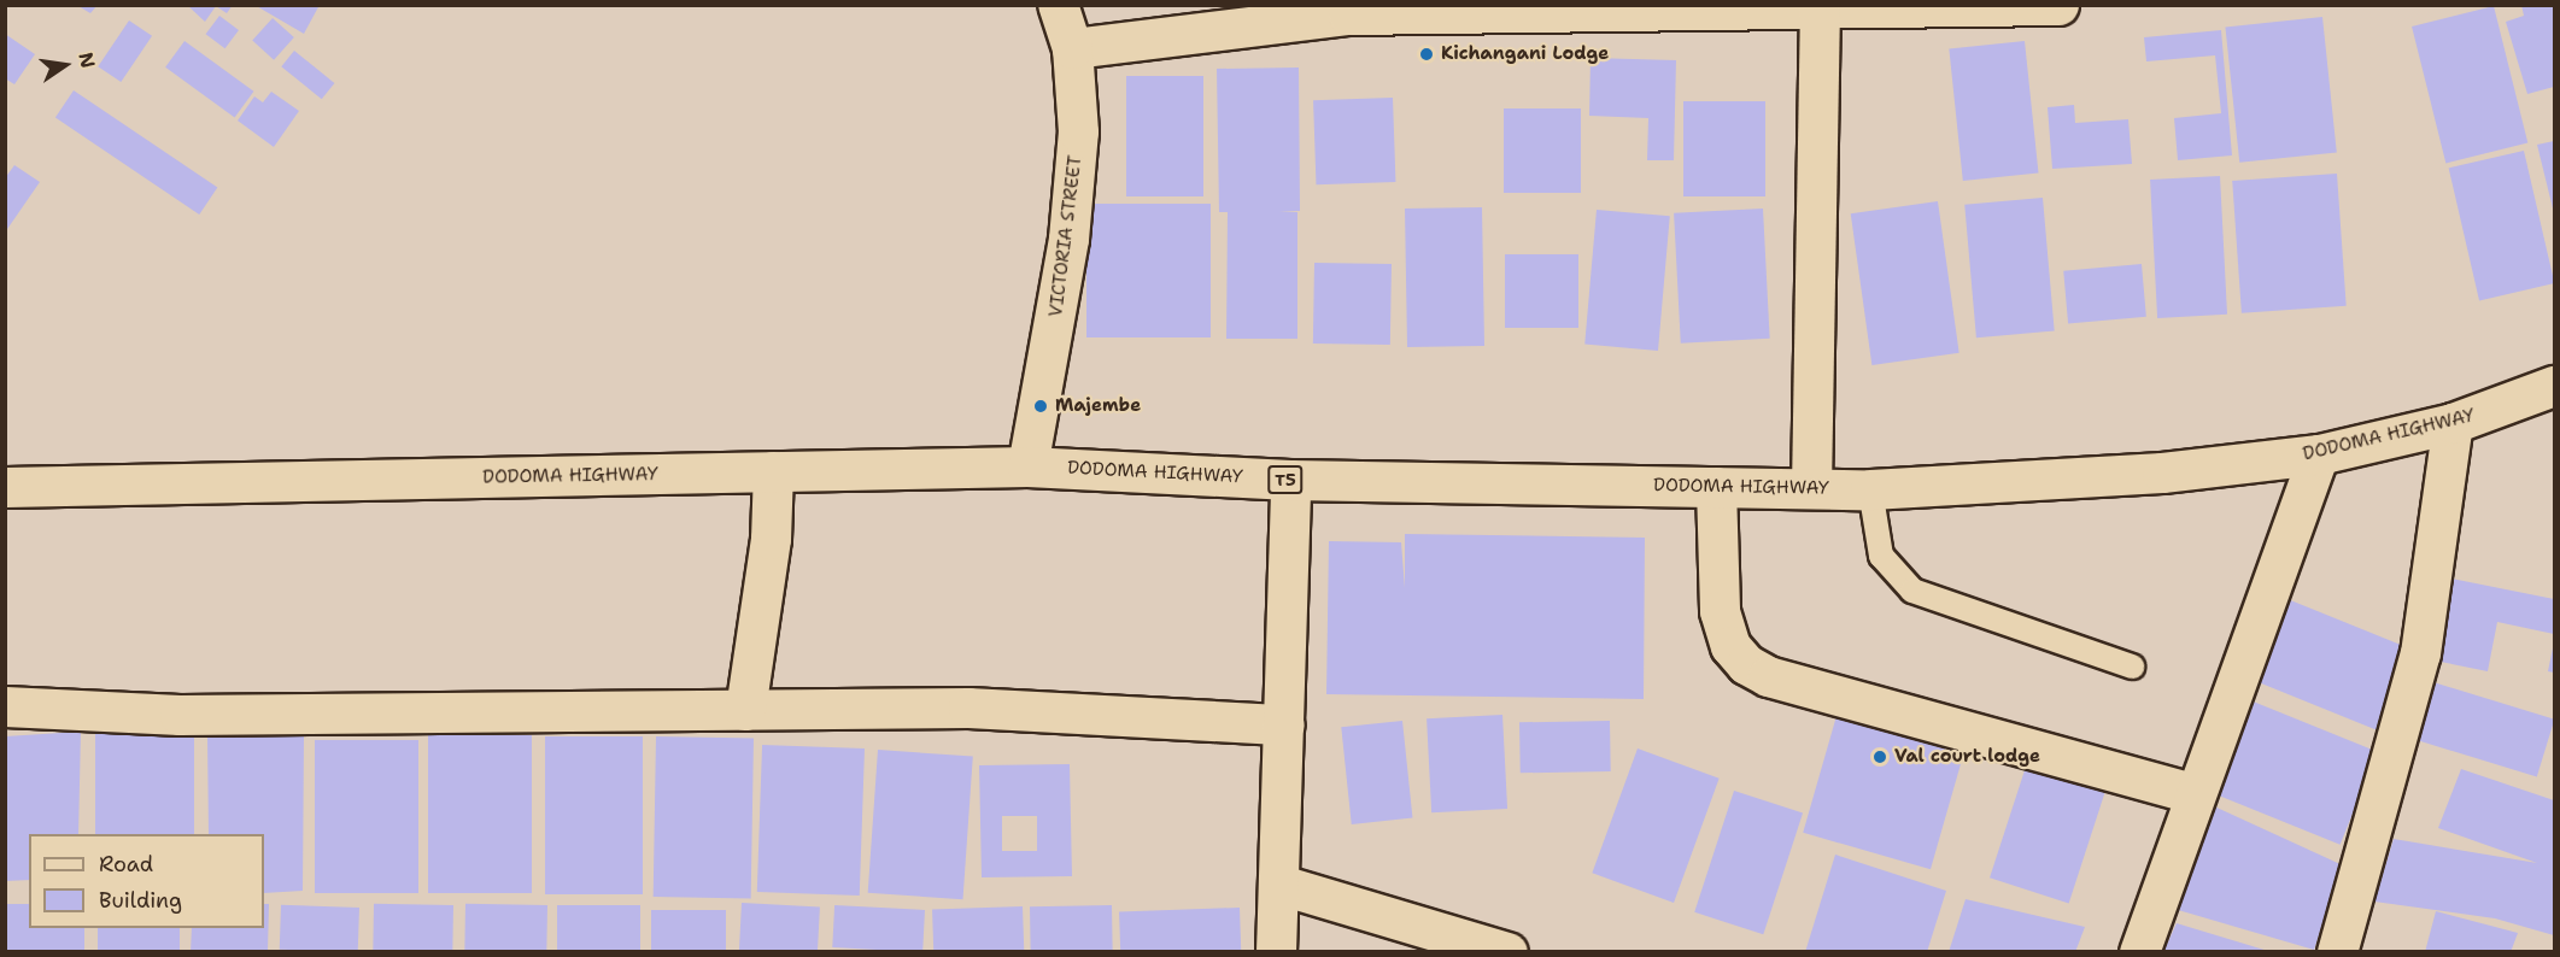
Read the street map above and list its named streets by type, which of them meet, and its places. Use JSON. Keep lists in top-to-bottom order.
{
  "streets": {
    "main road": ["VICTORIA STREET", "DODOMA HIGHWAY", "T5"]
  },
  "crossings": [
    ["VICTORIA STREET", "DODOMA HIGHWAY"]
  ],
  "places": ["Kichangani Lodge", "Majembe", "Val court lodge"],
  "legend": ["Road", "Building"],
  "north": "right"
}
